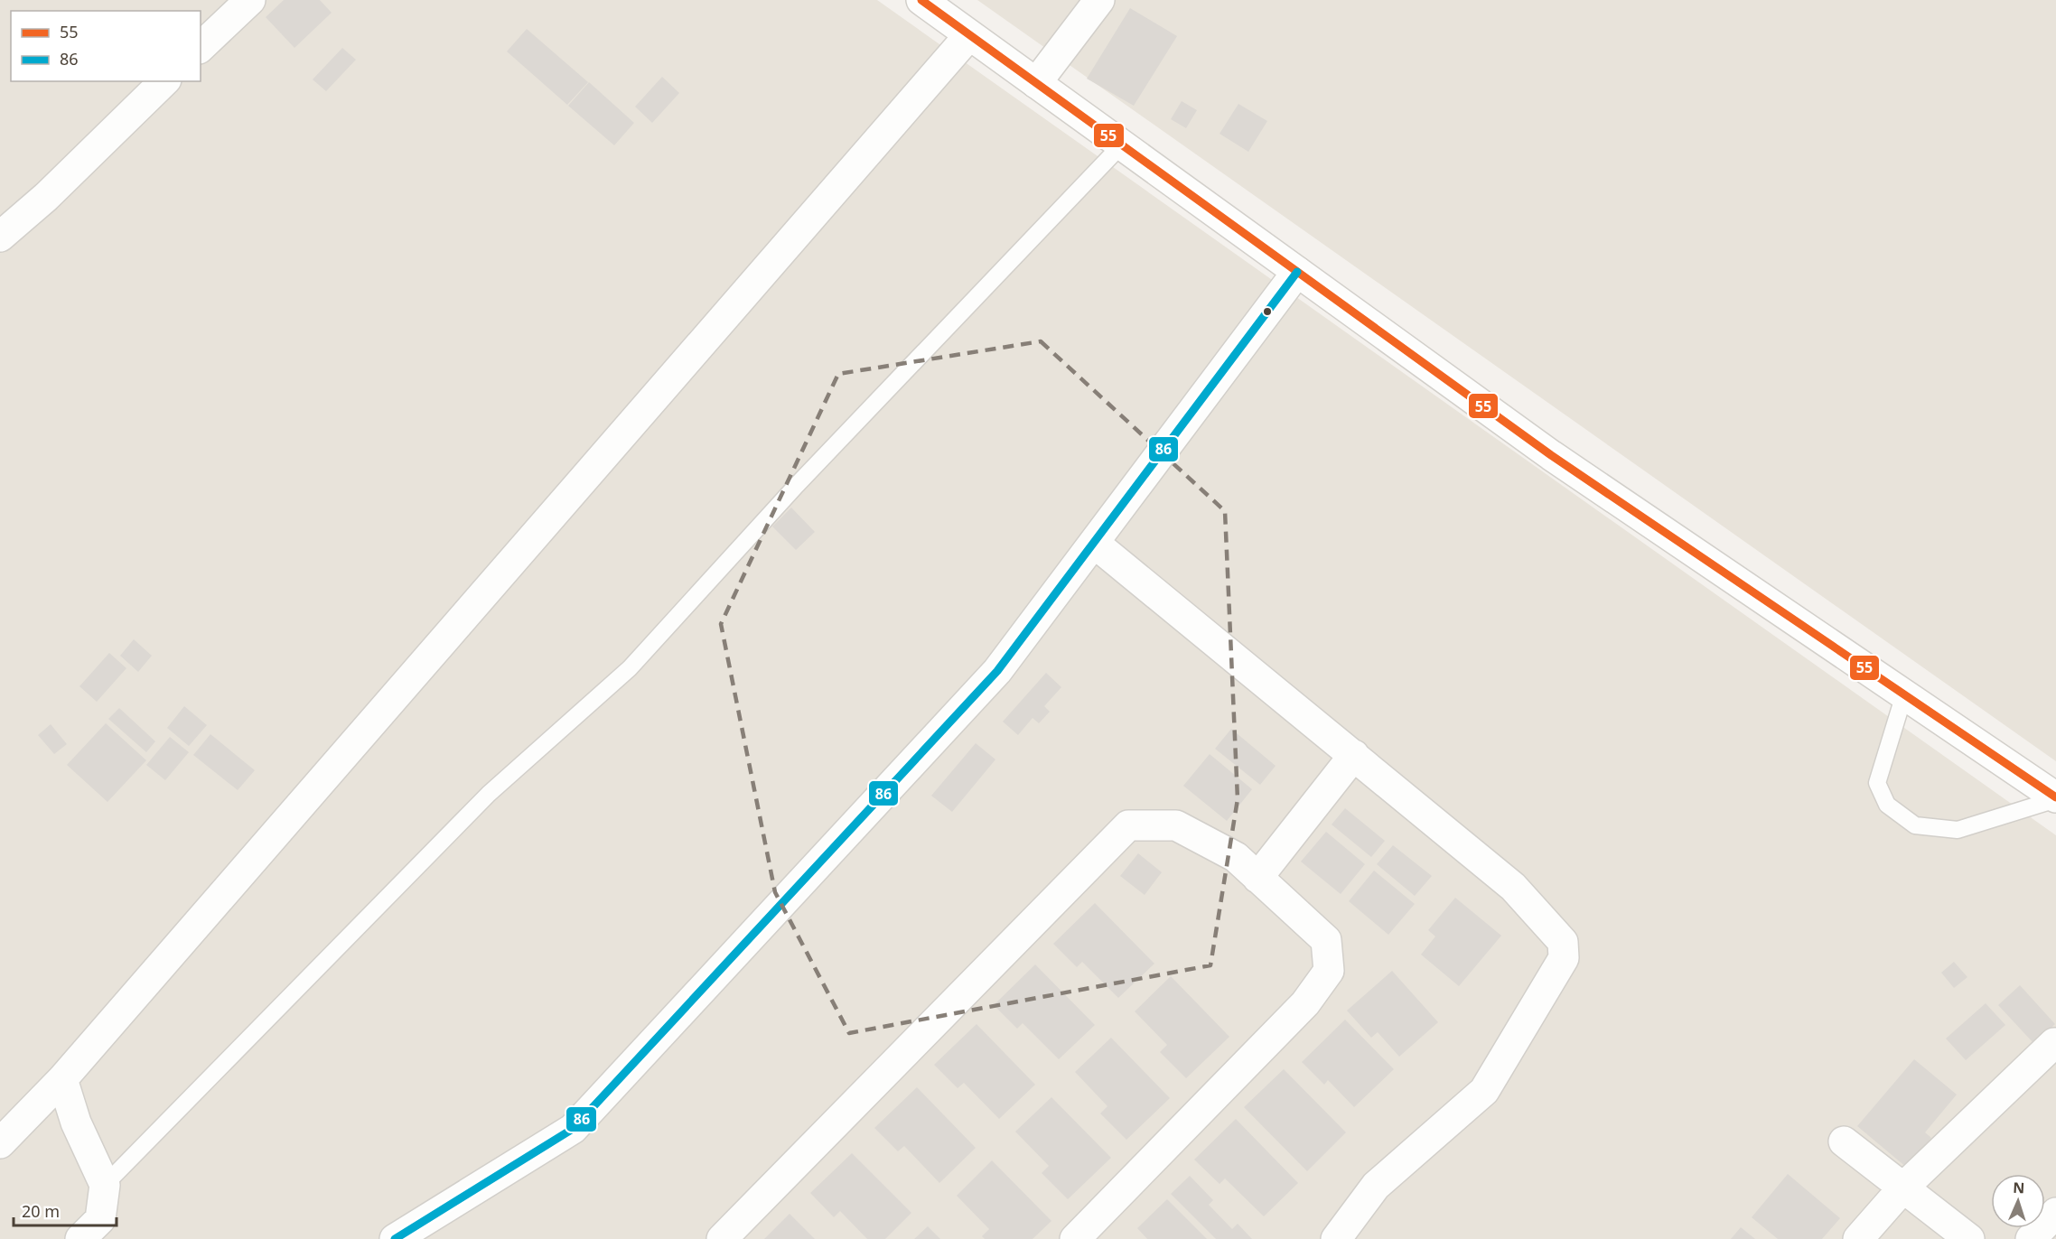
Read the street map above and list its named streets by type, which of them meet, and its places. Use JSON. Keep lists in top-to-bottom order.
{
  "lines": ["transit line 55", "transit line 86"],
  "legend": ["55", "86"],
  "scale_bar": "20 m",
  "north": "top"
}
